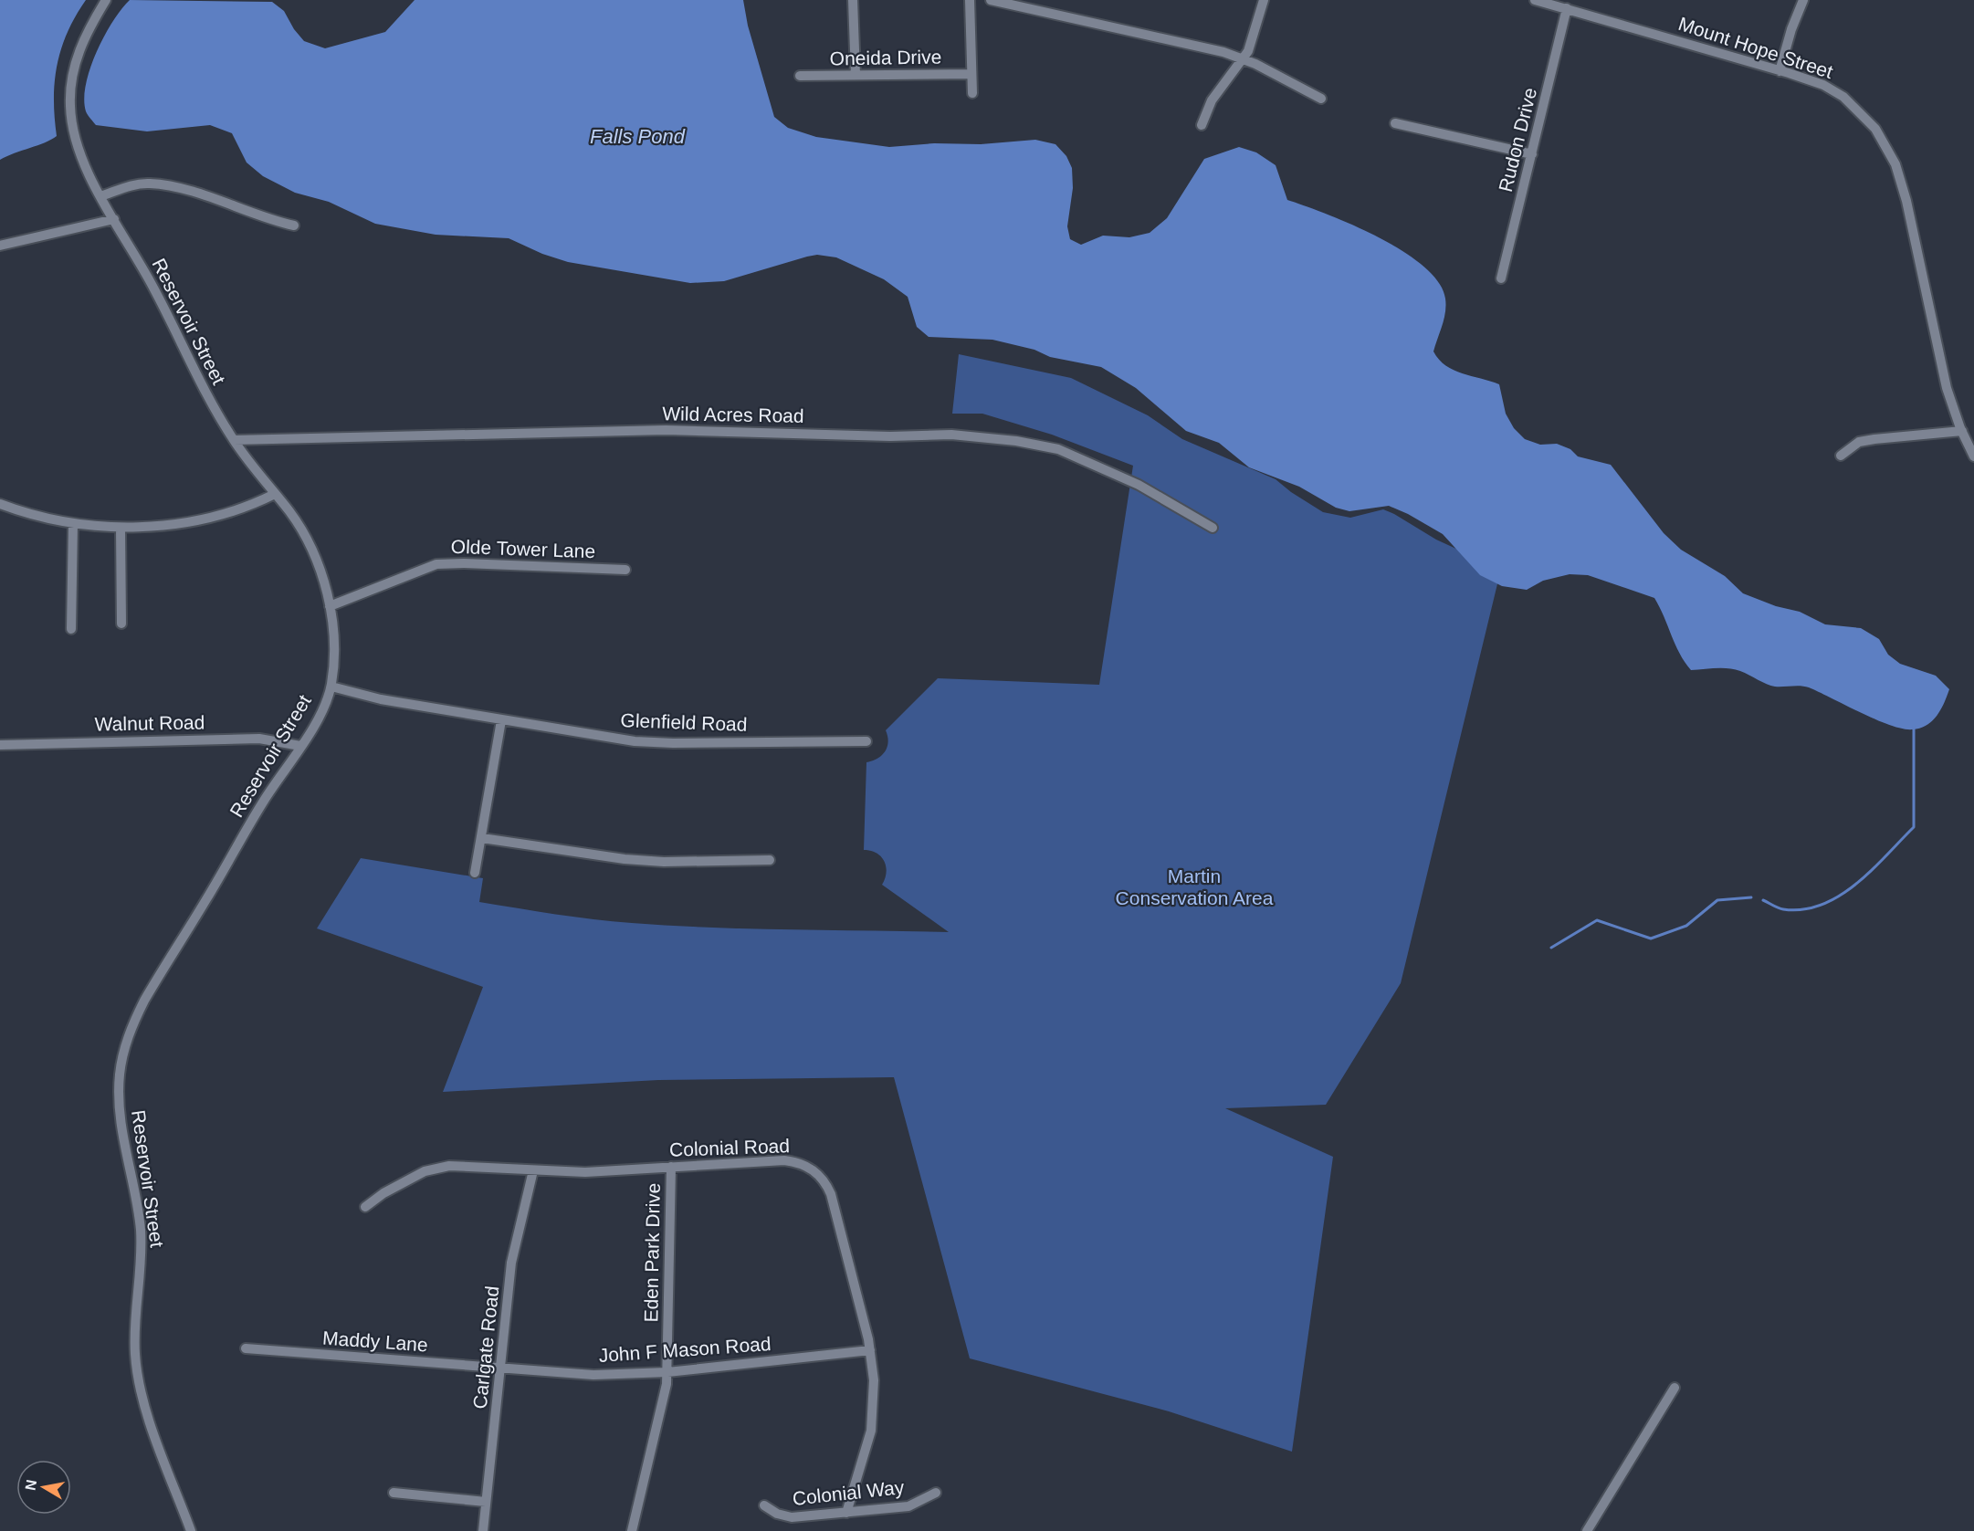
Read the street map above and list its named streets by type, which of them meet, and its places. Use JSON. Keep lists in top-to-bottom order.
{
  "streets": {
    "street": [
      "Mount Hope Street",
      "Oneida Drive",
      "Rudon Drive",
      "Reservoir Street",
      "Wild Acres Road",
      "Olde Tower Lane",
      "Glenfield Road",
      "Walnut Road",
      "Colonial Road",
      "Eden Park Drive",
      "Maddy Lane",
      "Carlgate Road",
      "John F Mason Road",
      "Colonial Way"
    ]
  },
  "crossings": [
    ["Mount Hope Street", "Rudon Drive"],
    ["Reservoir Street", "Wild Acres Road"],
    ["Reservoir Street", "Olde Tower Lane"],
    ["Reservoir Street", "Glenfield Road"],
    ["Reservoir Street", "Walnut Road"],
    ["Colonial Road", "Eden Park Drive"],
    ["Colonial Road", "Carlgate Road"],
    ["Colonial Road", "John F Mason Road"],
    ["Colonial Road", "Colonial Way"],
    ["Eden Park Drive", "John F Mason Road"],
    ["Maddy Lane", "Carlgate Road"],
    ["Maddy Lane", "John F Mason Road"],
    ["Carlgate Road", "John F Mason Road"]
  ],
  "water": ["Falls Pond"],
  "parks": ["Martin Conservation Area"],
  "north": "left"
}
